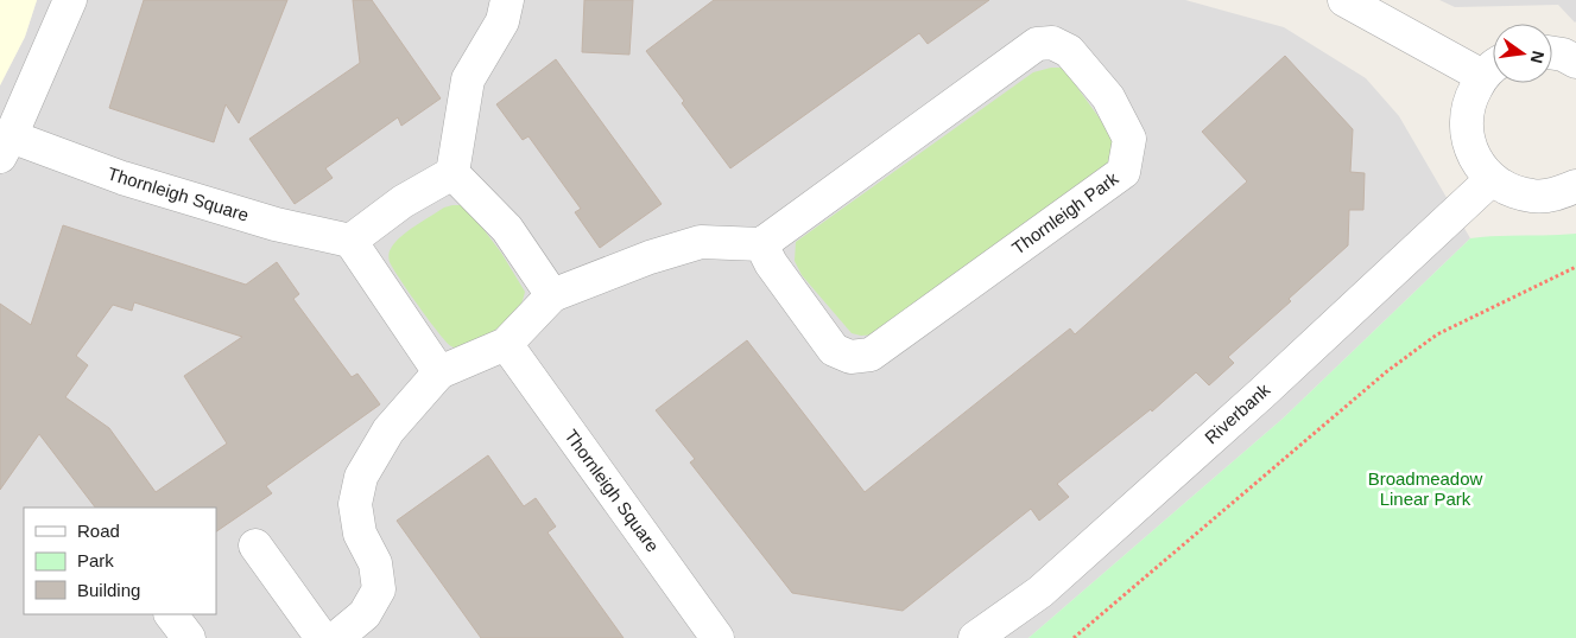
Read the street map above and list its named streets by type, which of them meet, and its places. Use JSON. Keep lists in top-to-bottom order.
{
  "streets": {
    "street": ["Thornleigh Square", "Thornleigh Park", "Riverbank"]
  },
  "parks": ["Broadmeadow Linear Park"],
  "legend": ["Road", "Park", "Building"],
  "north": "right"
}
